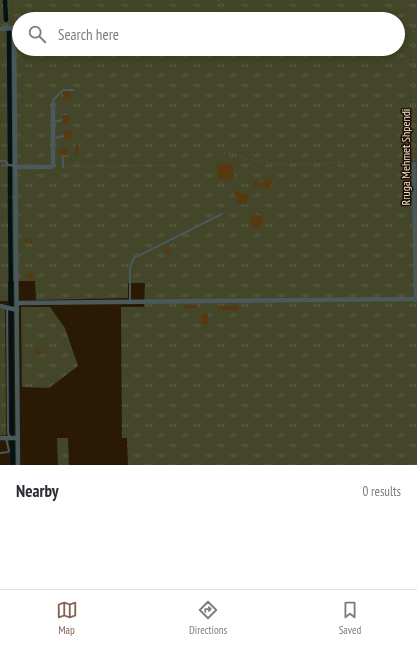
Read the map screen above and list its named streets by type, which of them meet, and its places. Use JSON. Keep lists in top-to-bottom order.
{
  "streets": {
    "street": ["Rruga Mehmet Shpendi"]
  },
  "page": {
    "search": "Search here",
    "heading": ["Nearby", "0 results"],
    "nav": ["Map", "Directions", "Saved"]
  }
}
